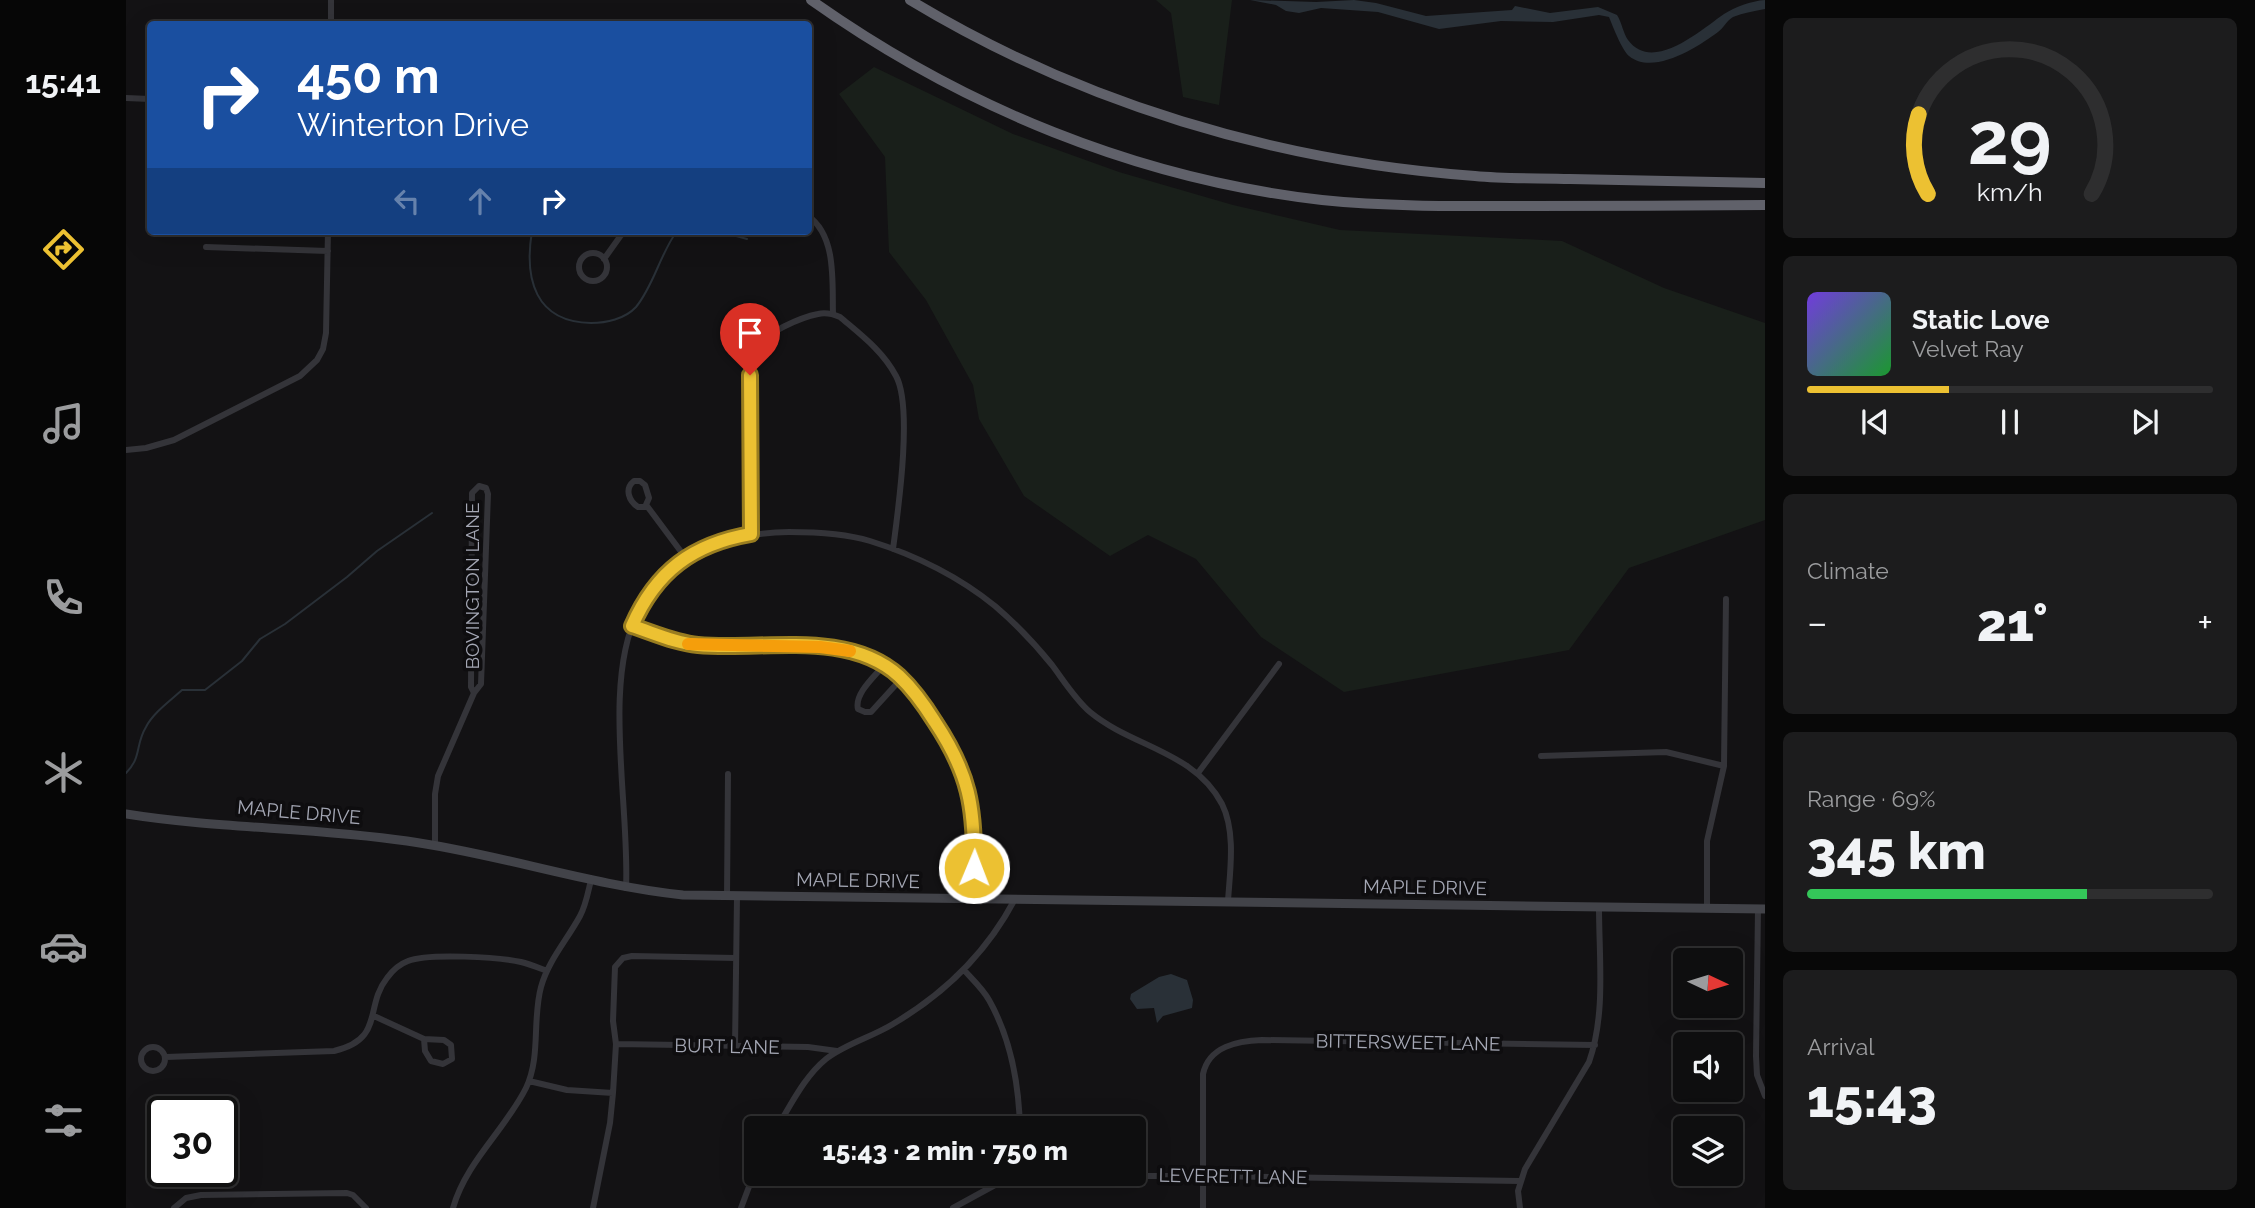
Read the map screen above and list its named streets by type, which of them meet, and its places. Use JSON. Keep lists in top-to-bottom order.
{
  "streets": {
    "street": [
      "BOVINGTON LANE",
      "MAPLE DRIVE",
      "BITTERSWEET LANE",
      "BURT LANE",
      "LEVERETT LANE"
    ]
  },
  "crossings": [
    ["BOVINGTON LANE", "MAPLE DRIVE"],
    ["BITTERSWEET LANE", "LEVERETT LANE"]
  ],
  "north": "right",
  "page": {
    "tabs": "15:41",
    "turn": ["450 m", "Winterton Drive"],
    "song": ["Static Love", "Velvet Ray"],
    "tile": [
      "Climate",
      ["Range · 69%", "345 km"],
      ["Arrival", "15:43"]
    ],
    "heat": ["−", "21°", "+"],
    "limit": "30",
    "trip": "15:43 · 2 min · 750 m",
    "gauge": ["29", "km/h"]
  }
}
